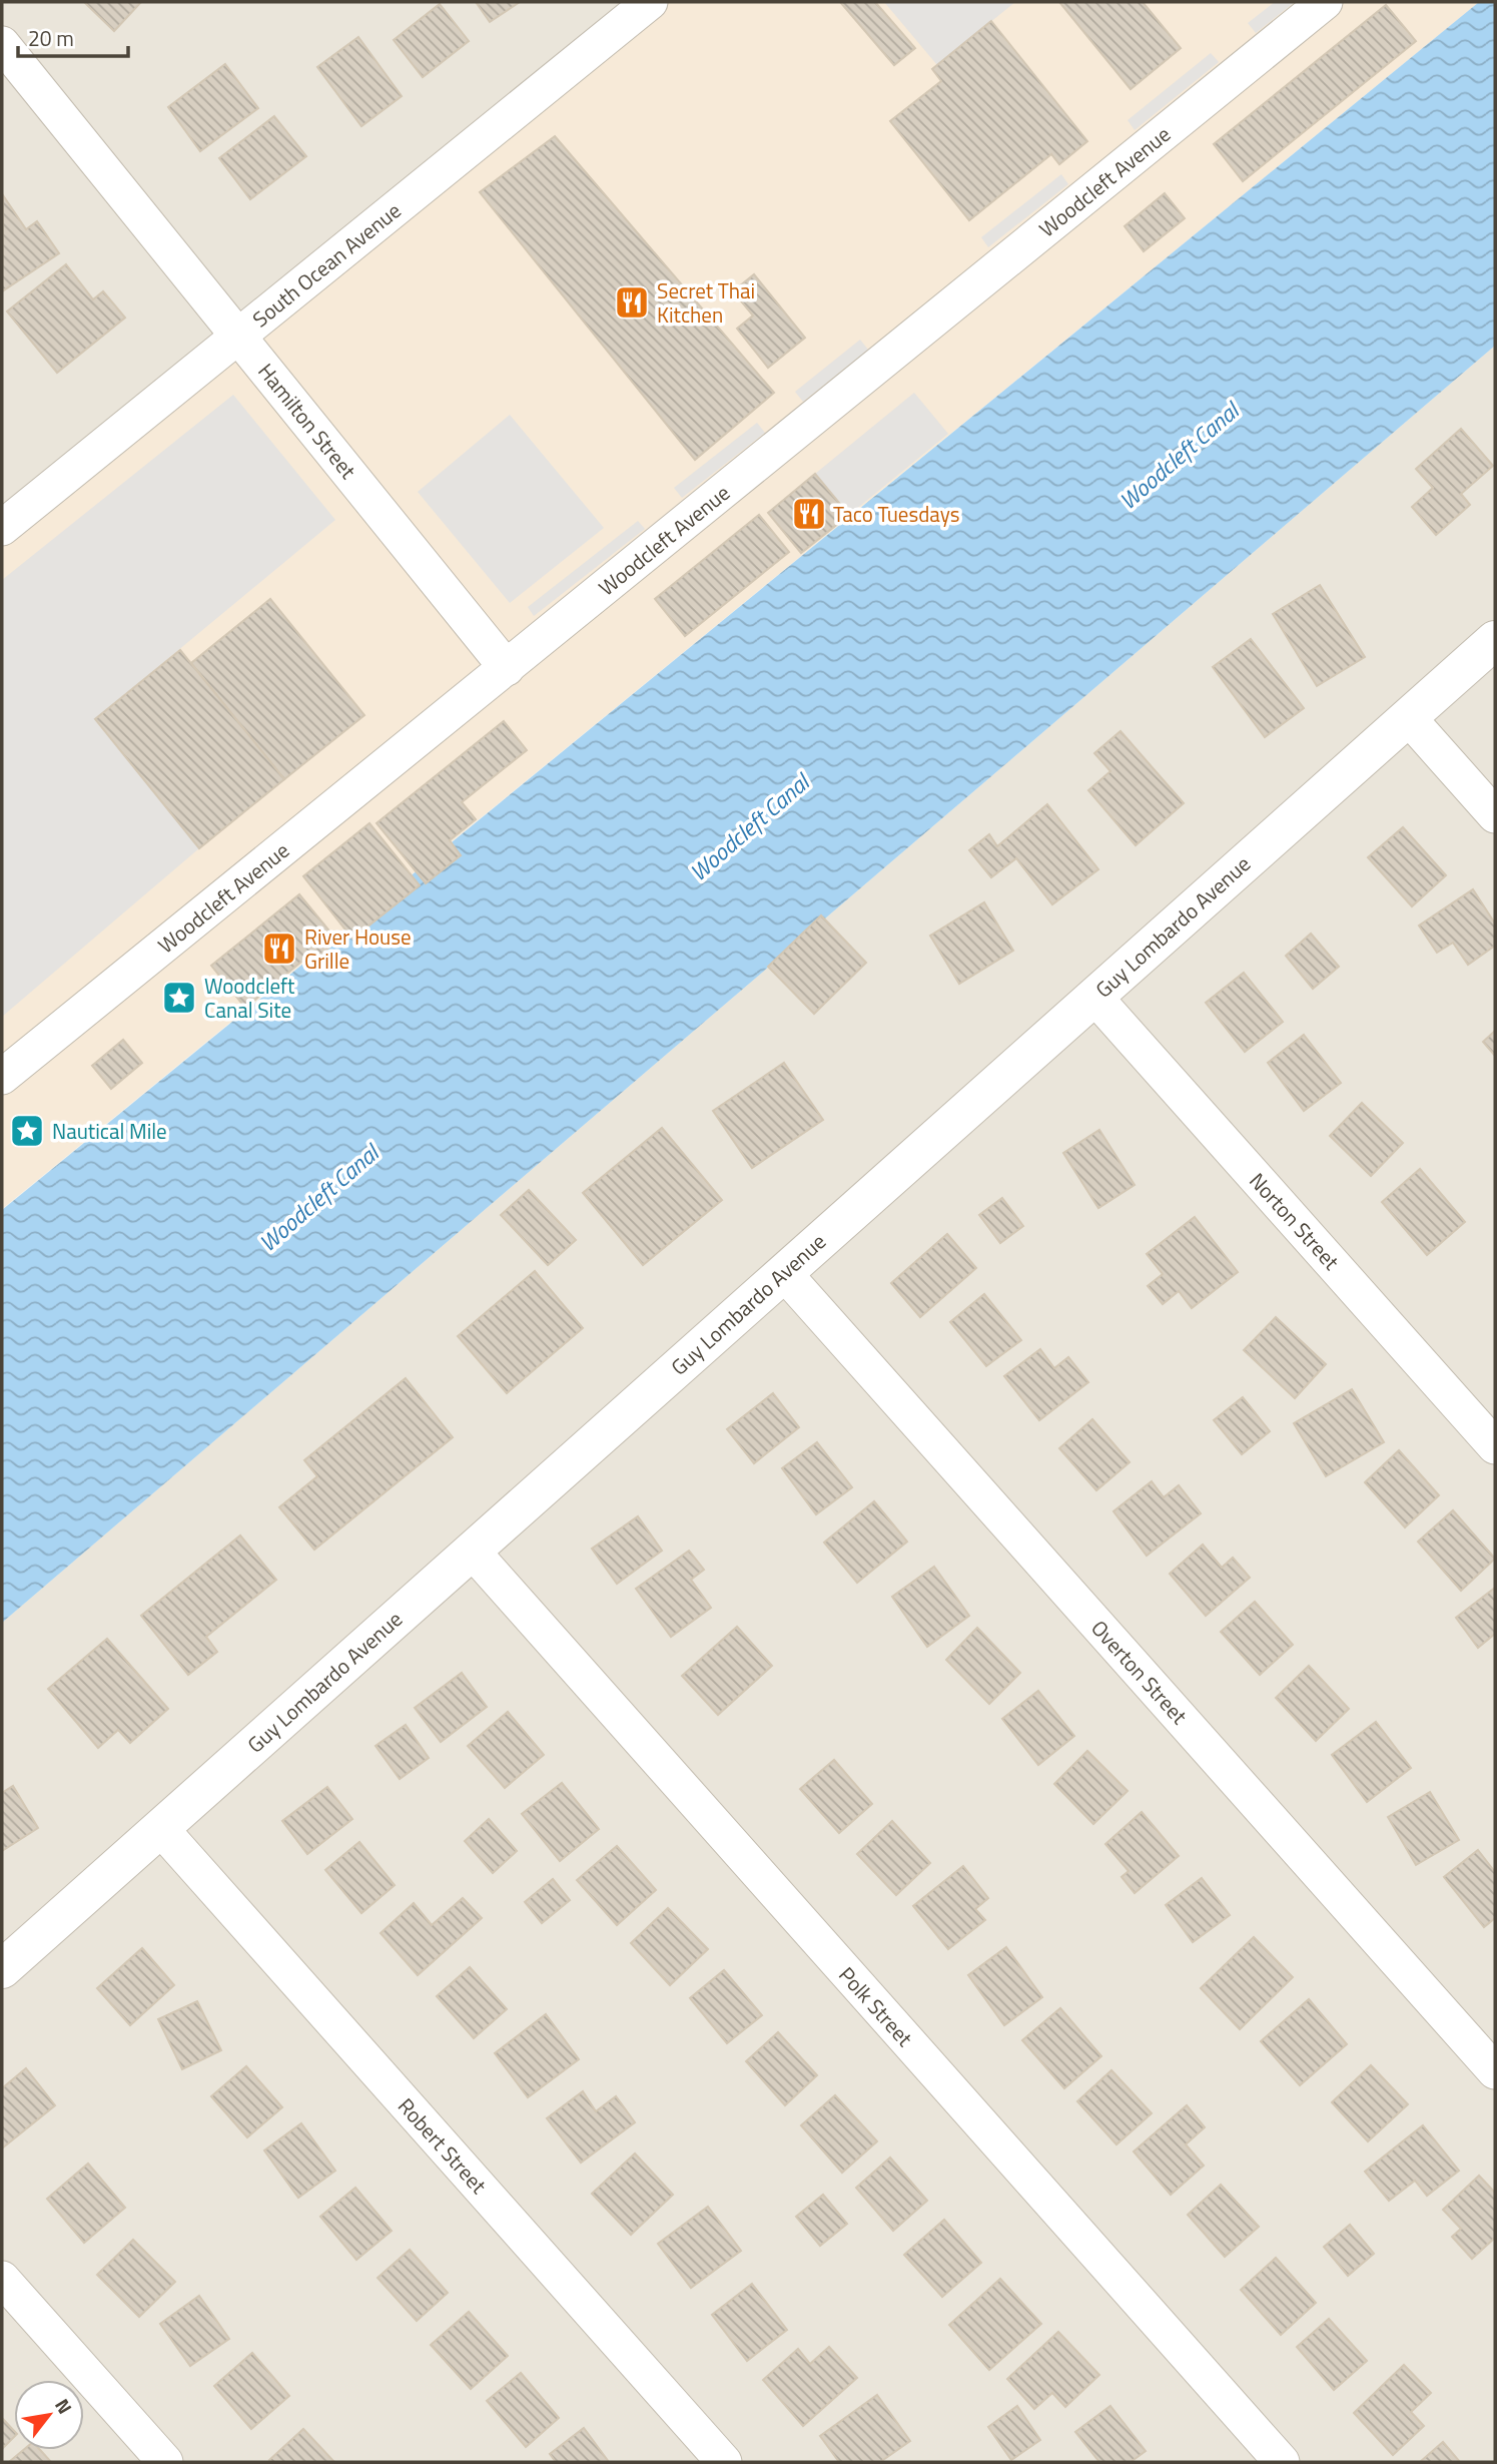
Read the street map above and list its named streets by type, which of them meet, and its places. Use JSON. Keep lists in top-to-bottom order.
{
  "streets": {
    "street": [
      "Woodcleft Avenue",
      "South Ocean Avenue",
      "Hamilton Street",
      "Guy Lombardo Avenue",
      "Norton Street",
      "Overton Street",
      "Polk Street",
      "Robert Street"
    ]
  },
  "crossings": [
    ["Woodcleft Avenue", "Hamilton Street"],
    ["South Ocean Avenue", "Hamilton Street"],
    ["Guy Lombardo Avenue", "Norton Street"],
    ["Guy Lombardo Avenue", "Overton Street"],
    ["Guy Lombardo Avenue", "Polk Street"],
    ["Guy Lombardo Avenue", "Robert Street"]
  ],
  "water": ["Woodcleft Canal"],
  "places": {
    "restaurant": ["Secret Thai Kitchen", "Taco Tuesdays", "River House Grille"],
    "place": ["Woodcleft Canal Site", "Nautical Mile"]
  },
  "scale_bar": "20 m",
  "north": "top right"
}
